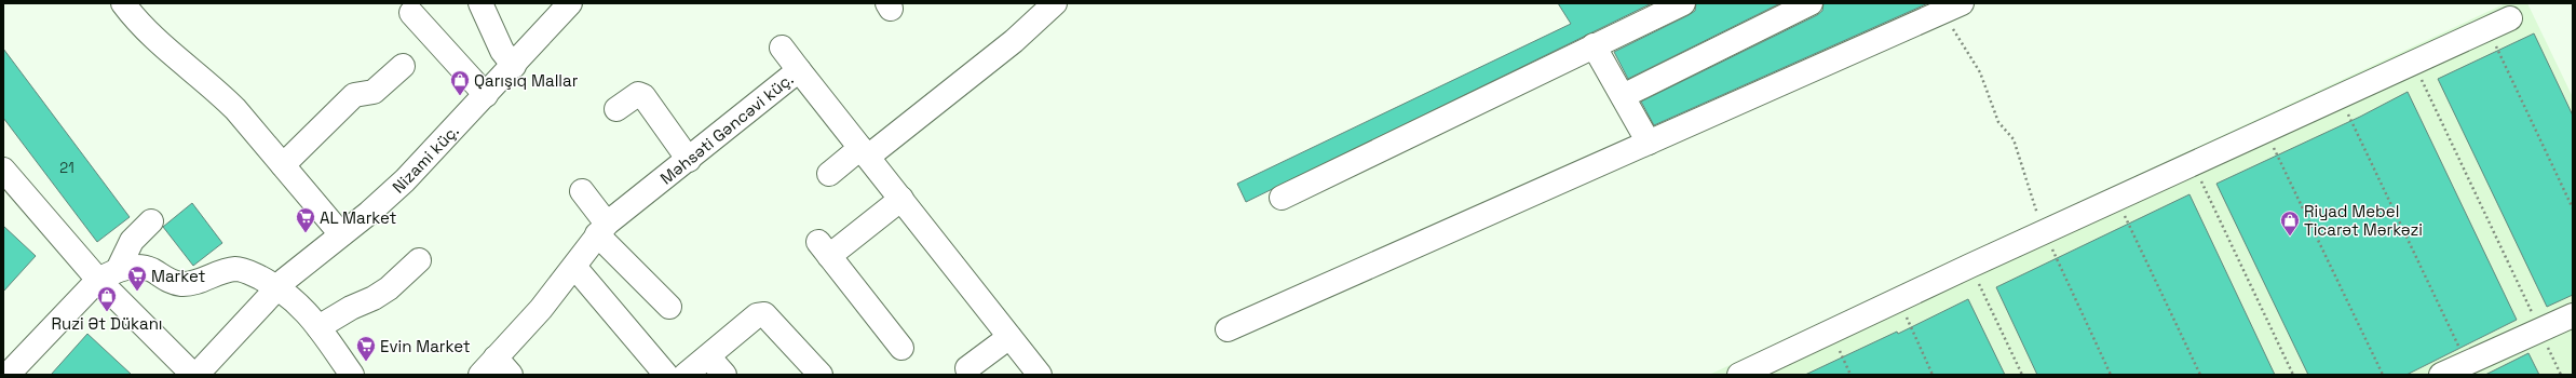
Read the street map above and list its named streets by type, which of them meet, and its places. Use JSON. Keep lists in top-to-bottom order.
{
  "streets": {
    "street": ["Məhsəti Gəncəvi küç.", "Nizami küç."]
  },
  "places": {
    "shop": ["Qarışıq Mallar", "Riyad Mebel Ticarət Mərkəzi", "Ruzi Ət Dükanı"],
    "supermarket": ["AL Market", "Market", "Evin Market"]
  },
  "house_numbers": ["21"]
}
